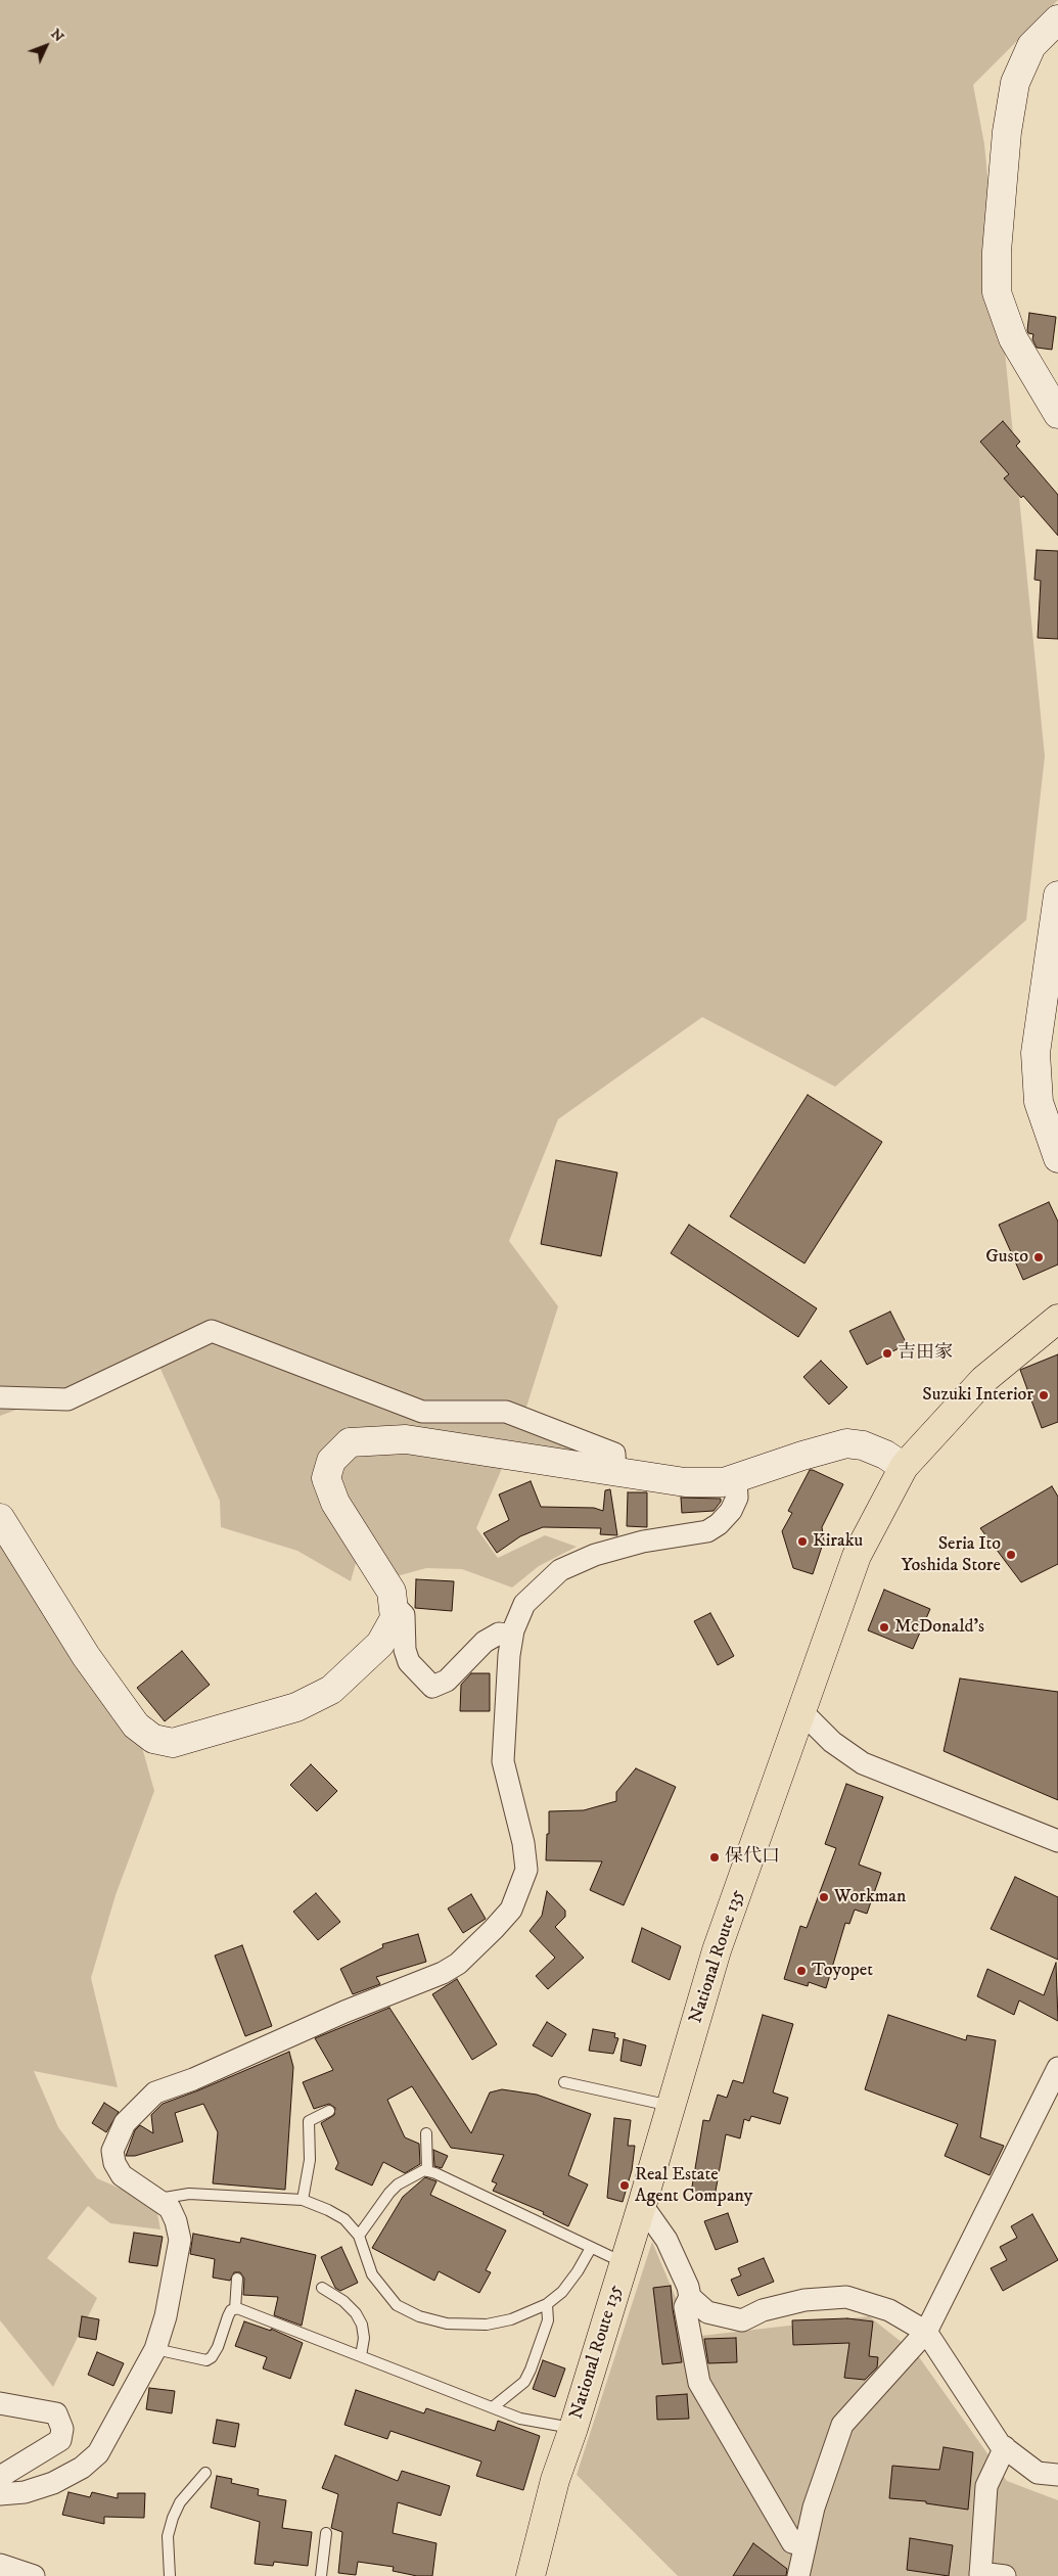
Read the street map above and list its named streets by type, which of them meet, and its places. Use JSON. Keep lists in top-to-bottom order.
{
  "streets": {
    "highway": ["National Route 135"]
  },
  "places": [
    "Gusto",
    "吉田家",
    "Suzuki Interior",
    "Kiraku",
    "Seria Ito Yoshida Store",
    "McDonald's",
    "保代口",
    "Workman",
    "Toyopet",
    "Real Estate Agent Company"
  ],
  "north": "top right"
}
